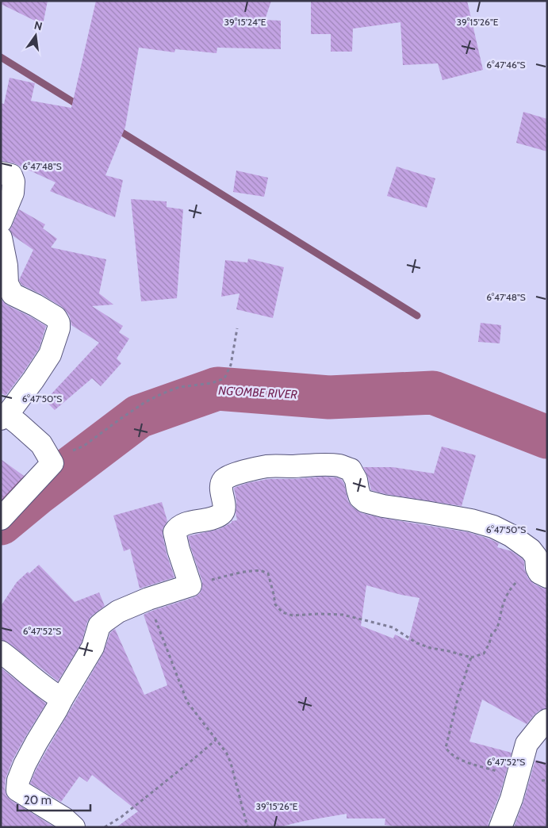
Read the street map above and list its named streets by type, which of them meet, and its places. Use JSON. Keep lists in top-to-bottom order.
{
  "water": ["NG'OMBE RIVER"],
  "scale_bar": "20 m",
  "north": "top",
  "coordinates": [
    "39°15'24\"E",
    "39°15'26\"E",
    "6°47'46\"S",
    "6°47'48\"S",
    "6°47'50\"S",
    "6°47'52\"S"
  ]
}
